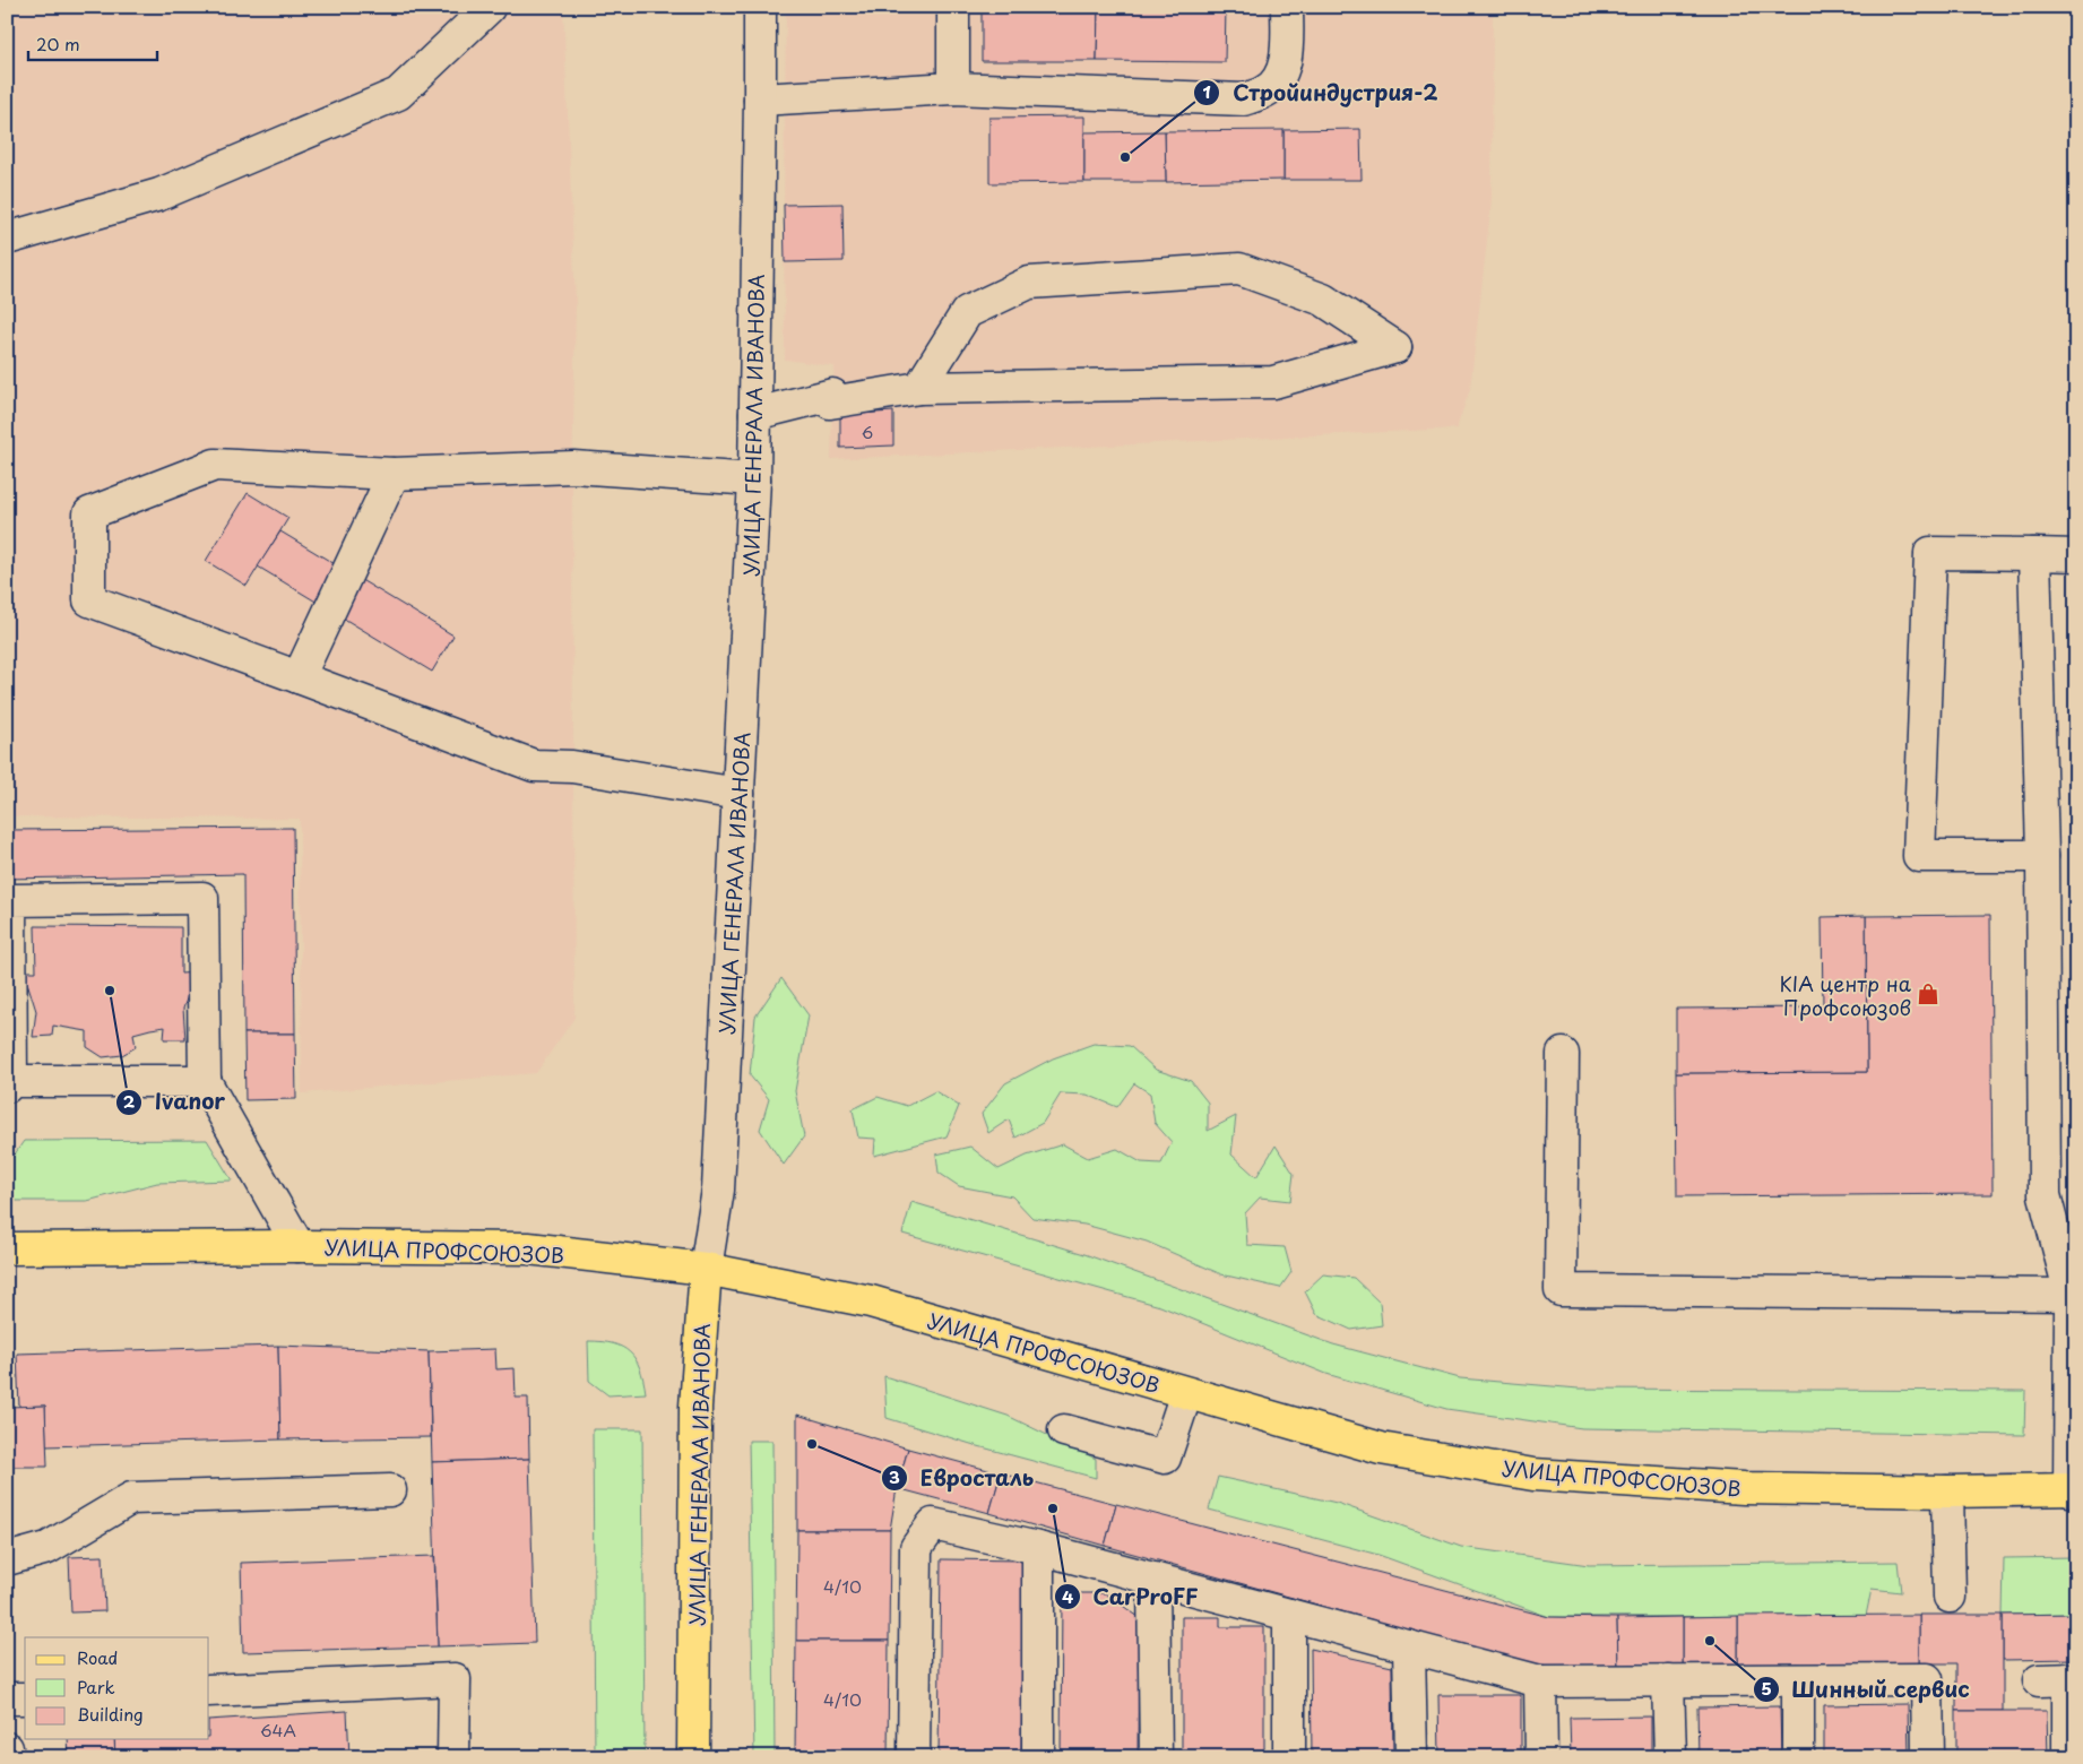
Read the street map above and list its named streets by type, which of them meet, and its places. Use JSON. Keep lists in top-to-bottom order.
{
  "streets": {
    "main road": ["УЛИЦА ГЕНЕРАЛА ИВАНОВА", "УЛИЦА ПРОФСОЮЗОВ"]
  },
  "crossings": [
    ["УЛИЦА ГЕНЕРАЛА ИВАНОВА", "УЛИЦА ПРОФСОЮЗОВ"]
  ],
  "places": {
    "other": [
      "Стройиндустрия-2",
      "Ivanor",
      "Евросталь",
      "CarProFF",
      "Шинный сервис"
    ],
    "shop": ["KIA центр на Профсоюзов"]
  },
  "house_numbers": [
    "6",
    "4/10",
    "4/10",
    "64А"
  ],
  "legend": ["Road", "Park", "Building"],
  "scale_bar": "20 m"
}
